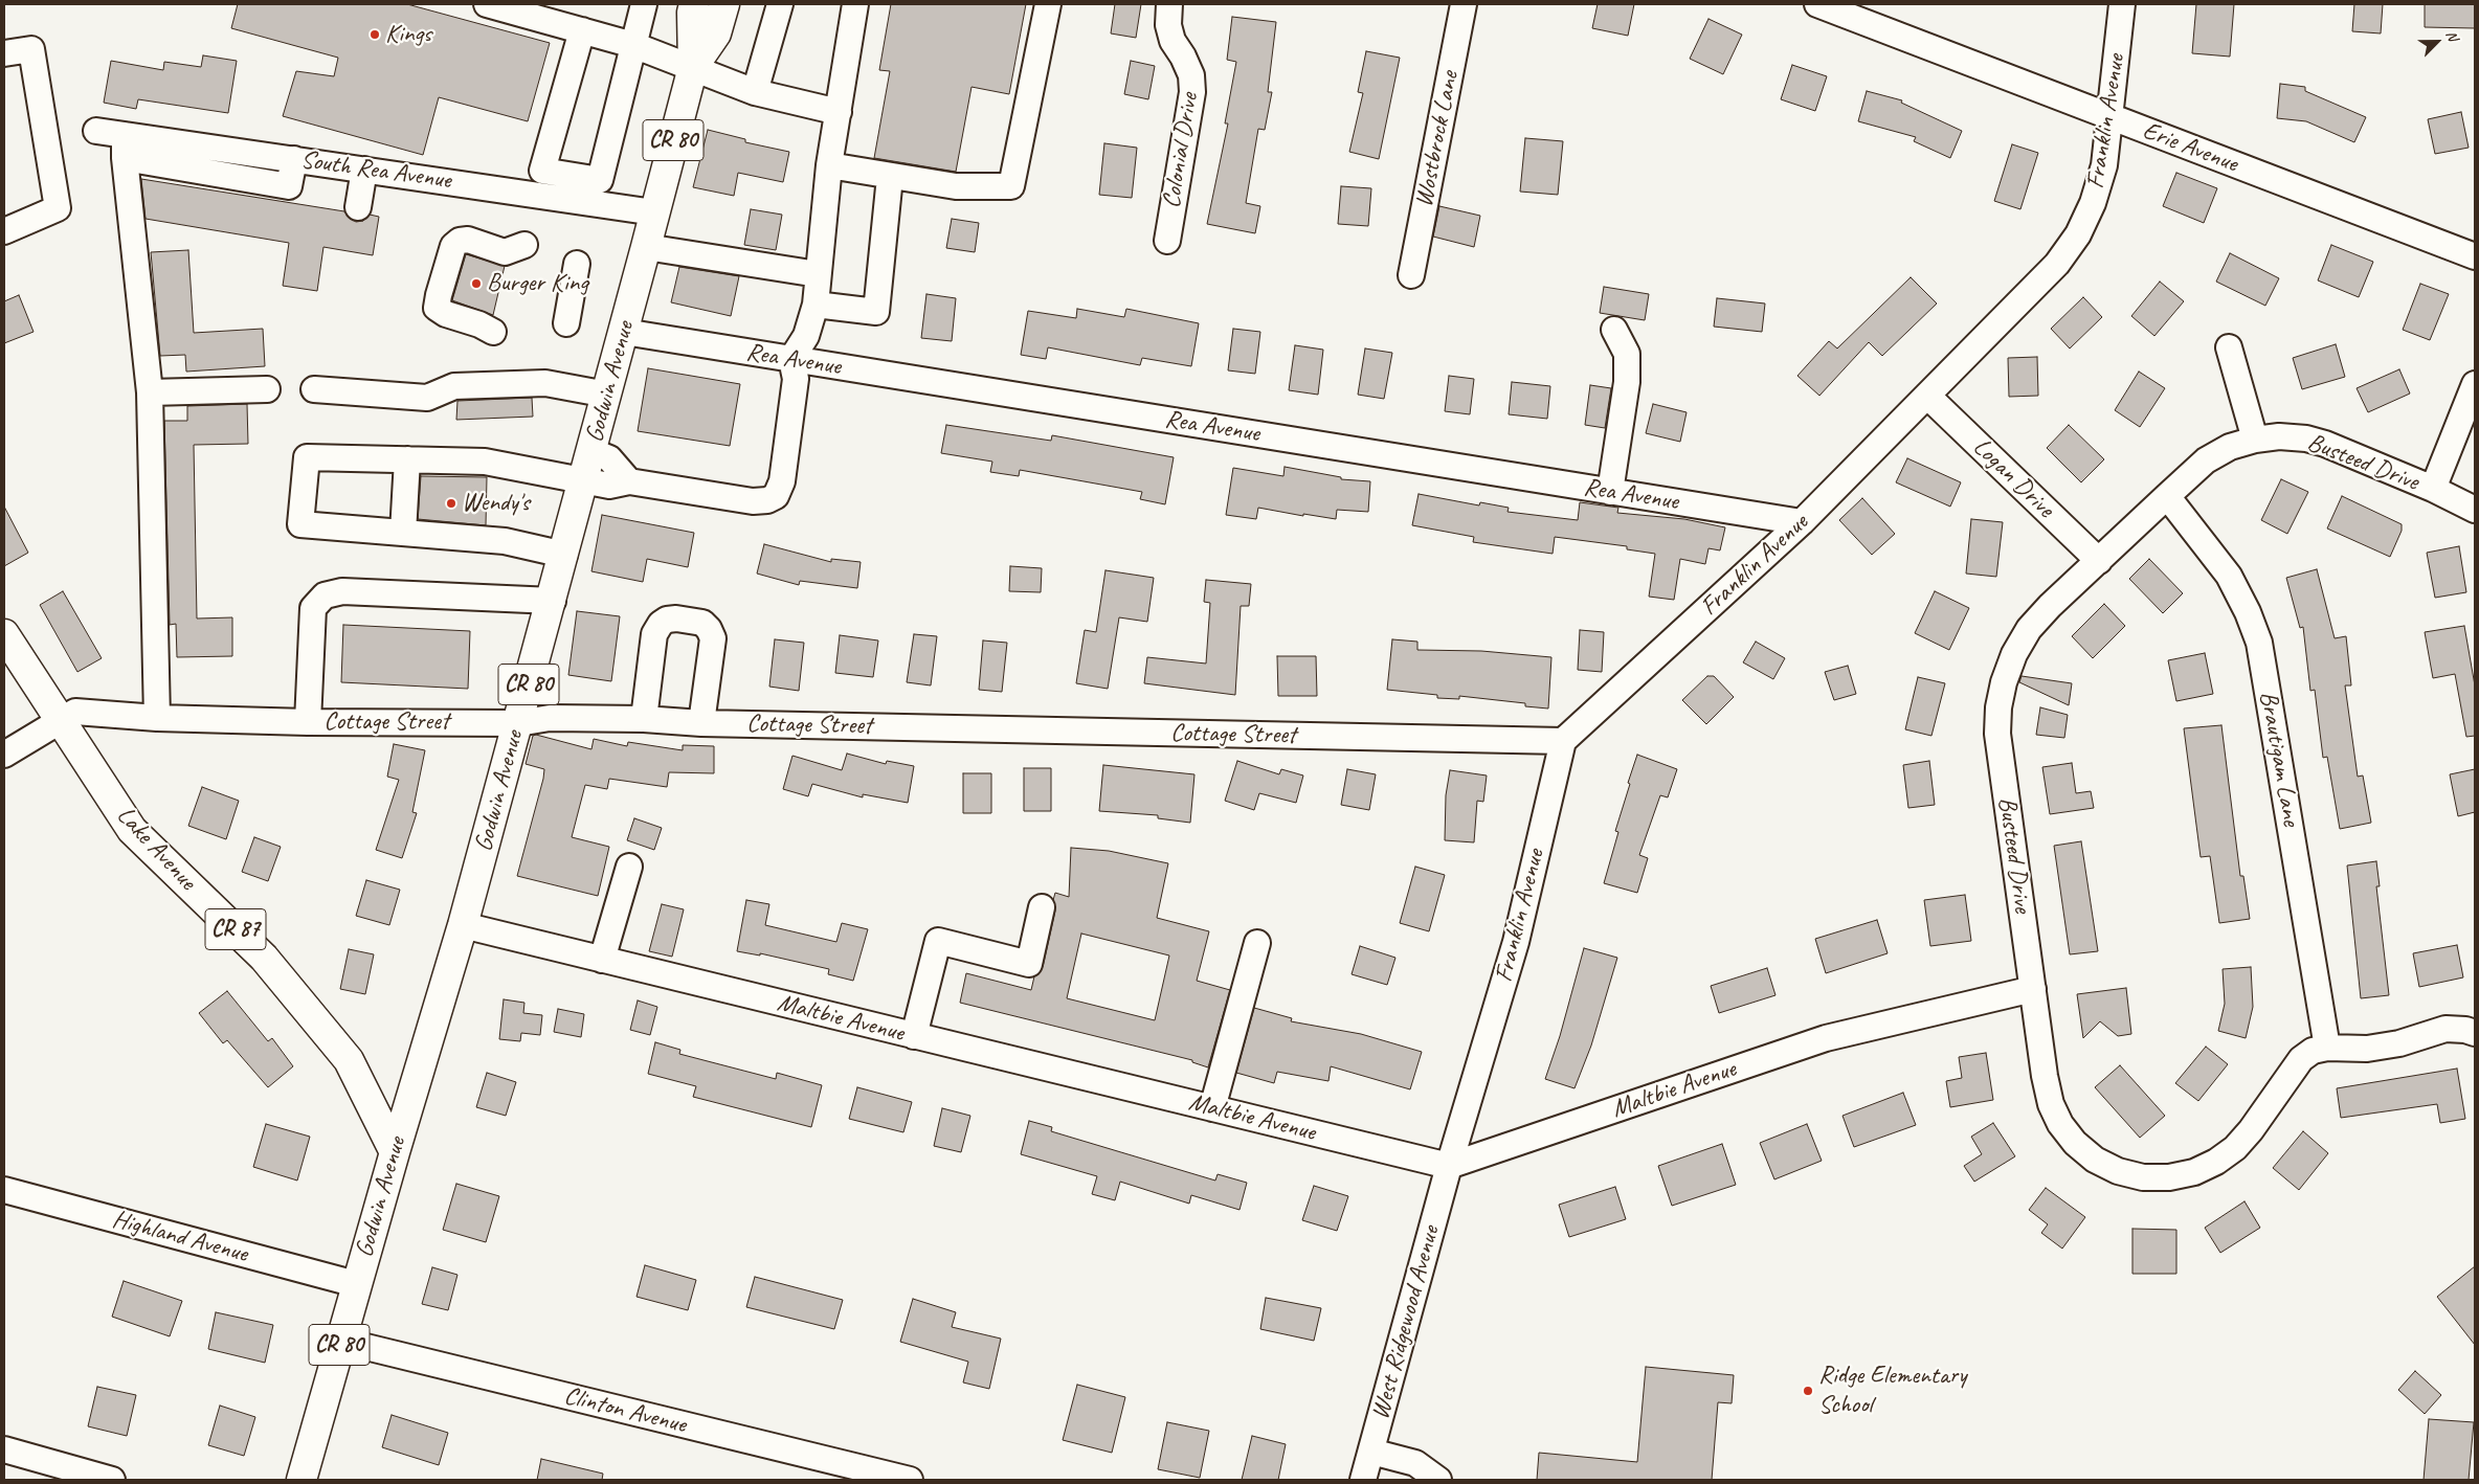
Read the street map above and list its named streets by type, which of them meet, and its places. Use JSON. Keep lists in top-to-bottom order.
{
  "streets": {
    "main road": [
      "CR 80",
      "Godwin Avenue",
      "Lake Avenue",
      "CR 87"
    ],
    "street": [
      "Franklin Avenue",
      "Wostbrock Lane",
      "Erie Avenue",
      "Colonial Drive",
      "South Rea Avenue",
      "Rea Avenue",
      "Busteed Drive",
      "Logan Drive",
      "Cottage Street",
      "Brautigam Lane",
      "Maltbie Avenue",
      "Highland Avenue",
      "West Ridgewood Avenue",
      "Clinton Avenue"
    ]
  },
  "crossings": [
    ["Franklin Avenue", "Erie Avenue"],
    ["Franklin Avenue", "Rea Avenue"],
    ["Franklin Avenue", "Logan Drive"],
    ["Franklin Avenue", "Cottage Street"],
    ["Franklin Avenue", "Maltbie Avenue"],
    ["Franklin Avenue", "West Ridgewood Avenue"],
    ["South Rea Avenue", "Godwin Avenue"],
    ["Rea Avenue", "Godwin Avenue"],
    ["Godwin Avenue", "Cottage Street"],
    ["Godwin Avenue", "Lake Avenue"],
    ["Godwin Avenue", "Maltbie Avenue"],
    ["Godwin Avenue", "Highland Avenue"],
    ["Godwin Avenue", "Clinton Avenue"],
    ["Busteed Drive", "Logan Drive"],
    ["Busteed Drive", "Brautigam Lane"],
    ["Busteed Drive", "Maltbie Avenue"],
    ["Cottage Street", "Lake Avenue"],
    ["Maltbie Avenue", "West Ridgewood Avenue"]
  ],
  "places": [
    "Kings",
    "Burger King",
    "Wendy's",
    "Ridge Elementary School"
  ],
  "north": "top right"
}
